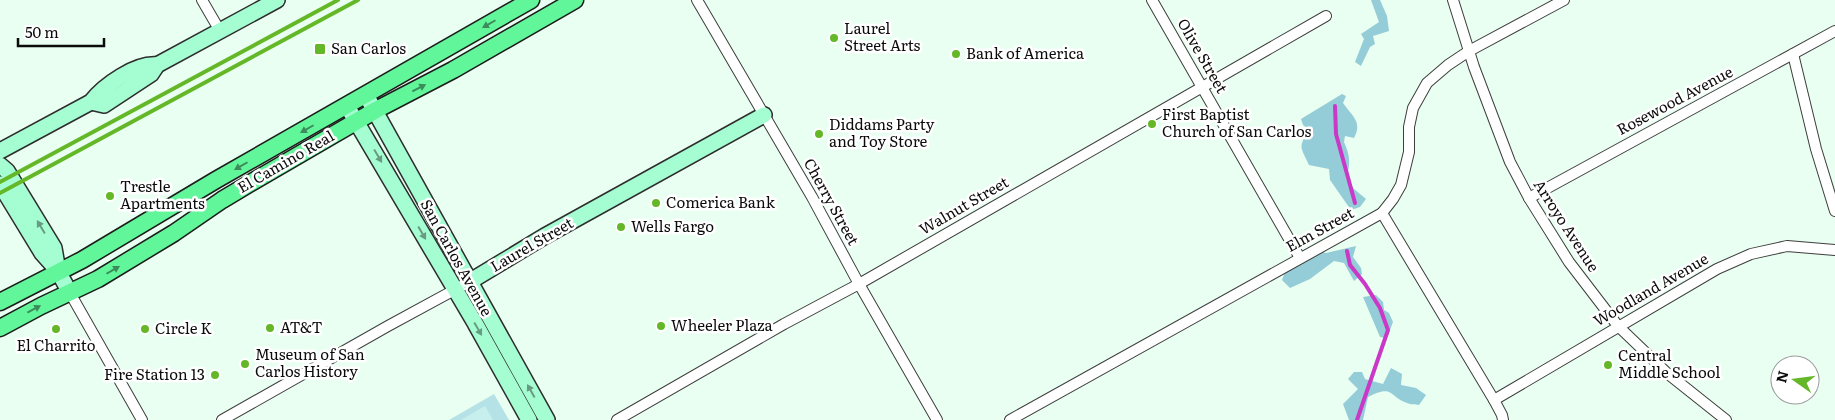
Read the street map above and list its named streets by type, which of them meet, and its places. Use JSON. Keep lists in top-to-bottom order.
{
  "streets": {
    "main road": ["El Camino Real", "Laurel Street", "San Carlos Avenue"],
    "street": [
      "Olive Street",
      "Rosewood Avenue",
      "Cherry Street",
      "Walnut Street",
      "Arroyo Avenue",
      "Elm Street",
      "Woodland Avenue"
    ]
  },
  "crossings": [
    ["Olive Street", "Walnut Street"],
    ["Olive Street", "Elm Street"],
    ["Rosewood Avenue", "Arroyo Avenue"],
    ["El Camino Real", "San Carlos Avenue"],
    ["Cherry Street", "Walnut Street"],
    ["Cherry Street", "Laurel Street"],
    ["Arroyo Avenue", "Elm Street"],
    ["Arroyo Avenue", "Woodland Avenue"],
    ["Laurel Street", "San Carlos Avenue"]
  ],
  "places": {
    "other": [
      "Laurel Street Arts",
      "Bank of America",
      "First Baptist Church of San Carlos",
      "Diddams Party and Toy Store",
      "Trestle Apartments",
      "Comerica Bank",
      "Wells Fargo",
      "Wheeler Plaza",
      "AT&T",
      "El Charrito",
      "Circle K",
      "Museum of San Carlos History",
      "Central Middle School",
      "Fire Station 13"
    ],
    "transit": ["San Carlos"]
  },
  "scale_bar": "50 m",
  "north": "left"
}
